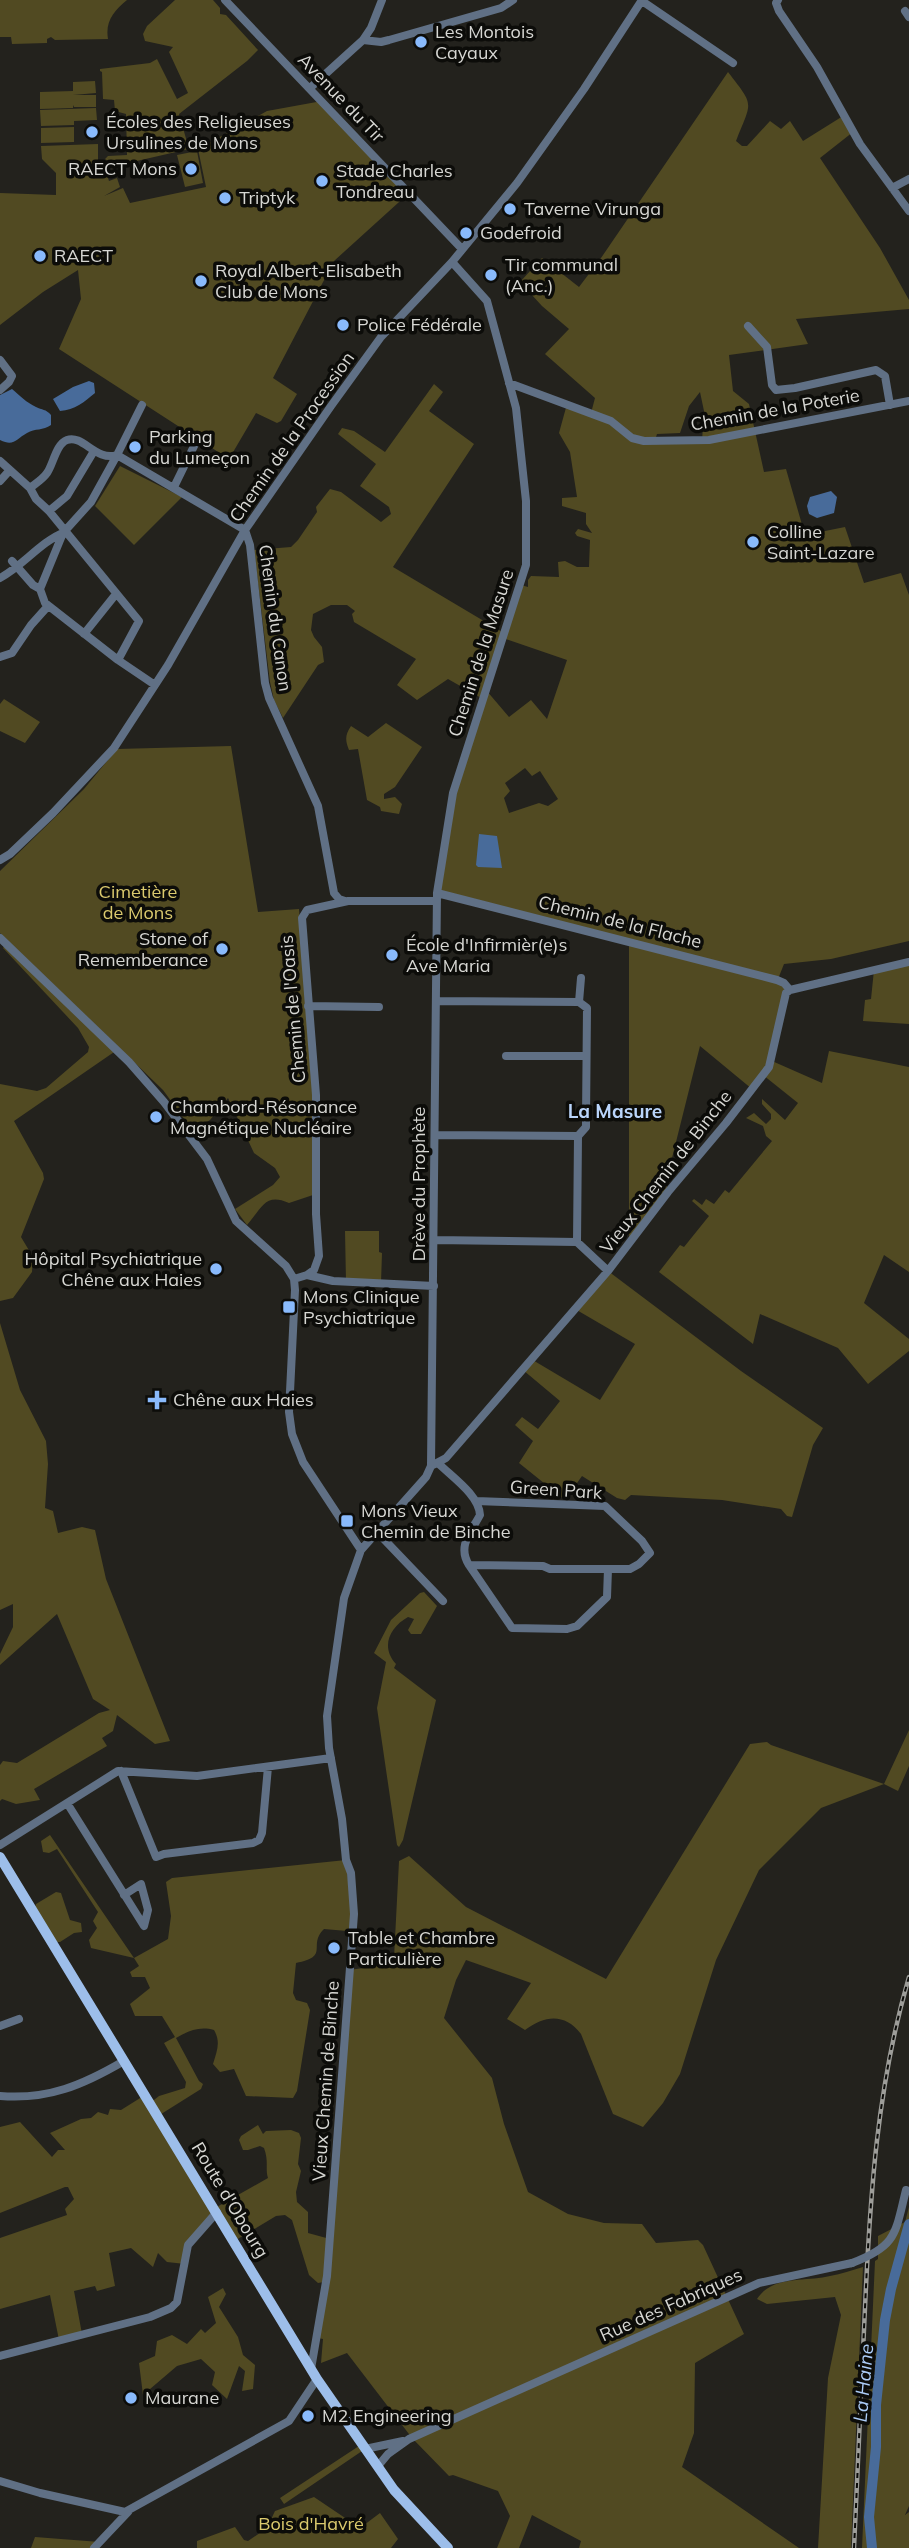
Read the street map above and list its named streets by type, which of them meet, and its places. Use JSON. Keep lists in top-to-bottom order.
{
  "streets": {
    "main road": ["Route d'Obourg"],
    "street": [
      "Avenue du Tir",
      "Chemin de la Poterie",
      "Chemin de la Procession",
      "Chemin du Canon",
      "Chemin de la Masure",
      "Chemin de la Flache",
      "Chemin de l'Oasis",
      "Vieux Chemin de Binche",
      "Drève du Prophète",
      "Green Park",
      "Rue des Fabriques"
    ]
  },
  "crossings": [
    ["Avenue du Tir", "Chemin de la Procession"],
    ["Chemin de la Poterie", "Chemin de la Masure"],
    ["Chemin de la Procession", "Chemin du Canon"],
    ["Chemin de la Procession", "Chemin de la Masure"],
    ["Chemin du Canon", "Chemin de l'Oasis"],
    ["Chemin de la Masure", "Chemin de la Flache"],
    ["Chemin de la Masure", "Chemin de l'Oasis"],
    ["Chemin de la Masure", "Drève du Prophète"],
    ["Chemin de la Flache", "Chemin de l'Oasis"],
    ["Chemin de la Flache", "Vieux Chemin de Binche"],
    ["Chemin de la Flache", "Drève du Prophète"],
    ["Chemin de l'Oasis", "Drève du Prophète"],
    ["Vieux Chemin de Binche", "Drève du Prophète"],
    ["Vieux Chemin de Binche", "Route d'Obourg"],
    ["Route d'Obourg", "Rue des Fabriques"]
  ],
  "districts": ["La Masure"],
  "water": ["La Haine"],
  "parks": ["Cimetière de Mons", "Bois d'Havré"],
  "places": {
    "other": [
      "Les Montois Cayaux",
      "Écoles des Religieuses Ursulines de Mons",
      "RAECT Mons",
      "Stade Charles Tondreau",
      "Triptyk",
      "Taverne Virunga",
      "Godefroid",
      "RAECT",
      "Tir communal (Anc.)",
      "Royal Albert-Elisabeth Club de Mons",
      "Police Fédérale",
      "Parking du Lumeçon",
      "Colline Saint-Lazare",
      "Stone of Rememberance",
      "École d'Infirmièr(e)s Ave Maria",
      "Chambord-Résonance Magnétique Nucléaire",
      "Hôpital Psychiatrique Chêne aux Haies",
      "Table et Chambre Particulière",
      "Maurane",
      "M2 Engineering"
    ],
    "transit": ["Mons Clinique Psychiatrique", "Mons Vieux Chemin de Binche"],
    "health": ["Chêne aux Haies"]
  }
}
